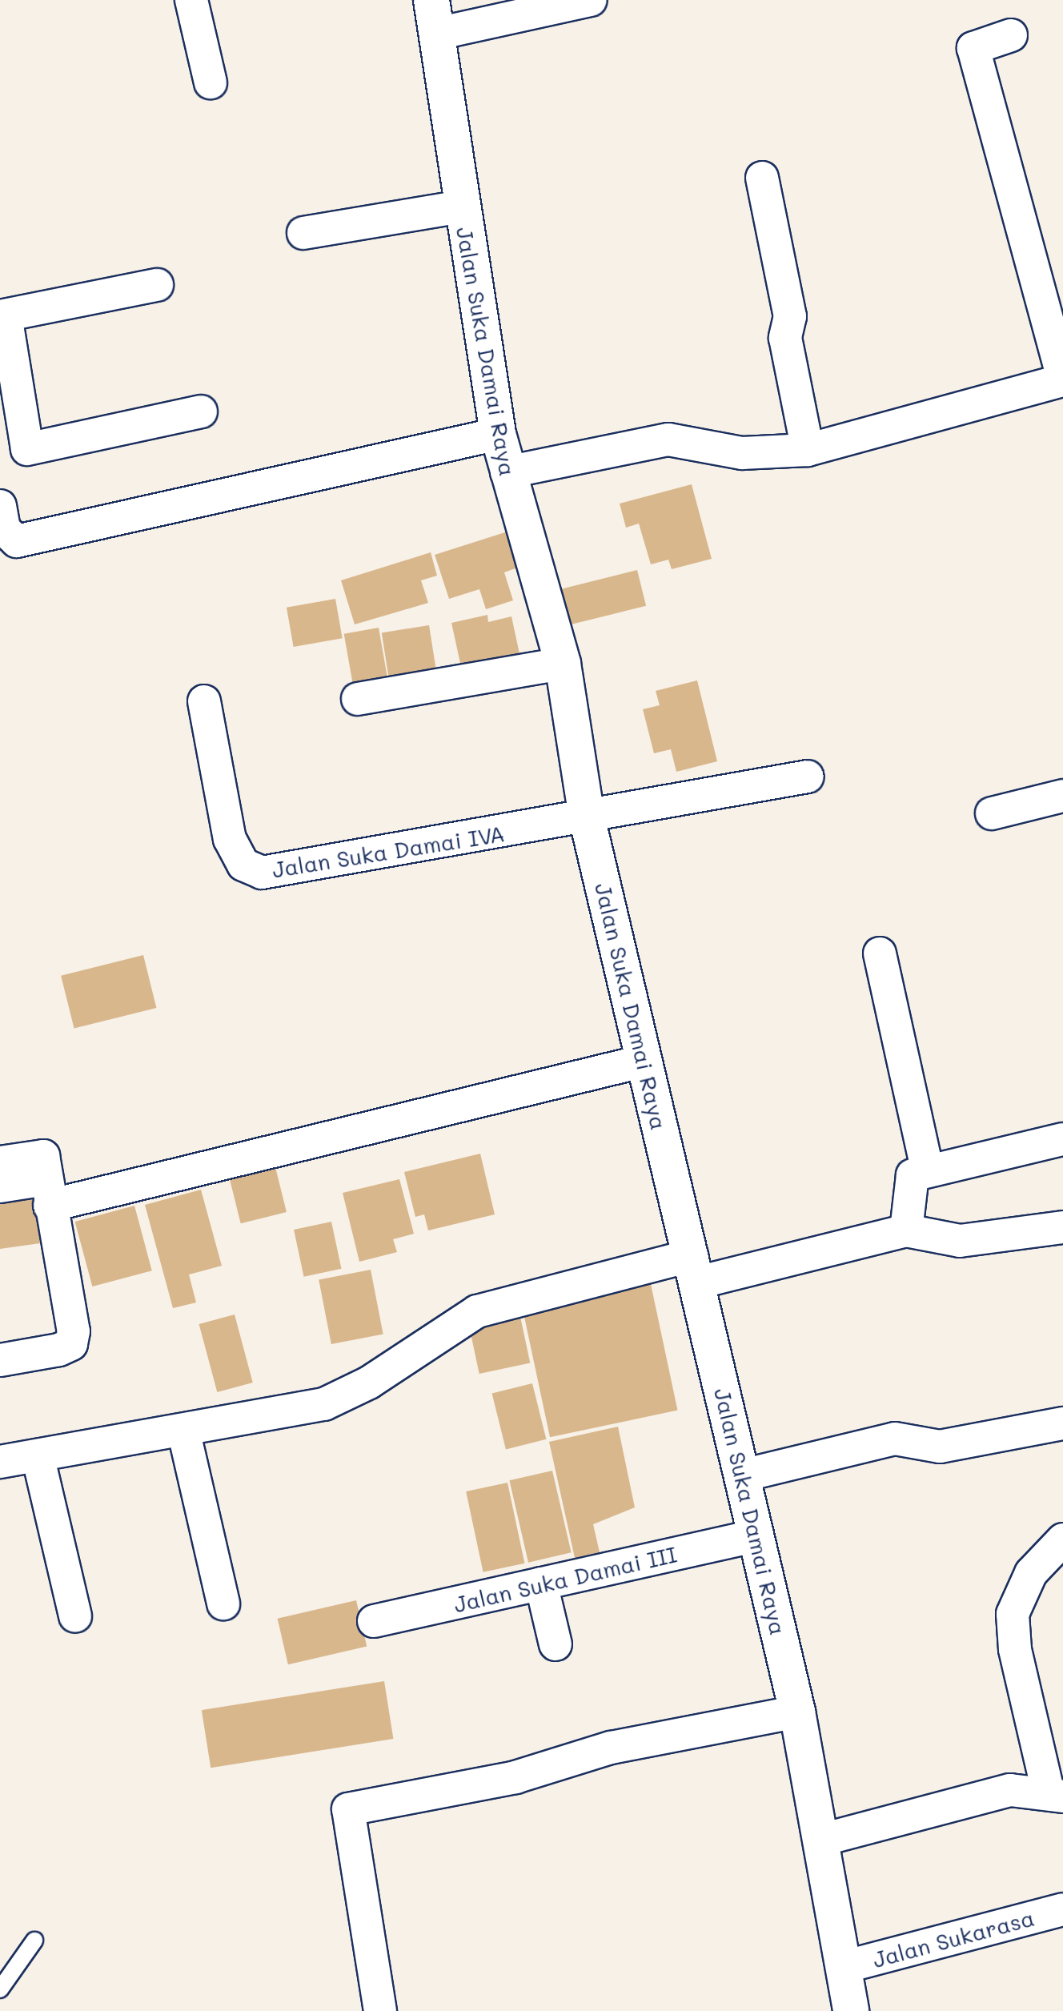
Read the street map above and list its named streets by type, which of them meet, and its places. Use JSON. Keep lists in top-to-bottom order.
{
  "streets": {
    "street": [
      "Jalan Suka Damai Raya",
      "Jalan Suka Damai IVA",
      "Jalan Suka Damai III",
      "Jalan Sukarasa"
    ]
  },
  "crossings": [
    ["Jalan Suka Damai Raya", "Jalan Suka Damai IVA"],
    ["Jalan Suka Damai Raya", "Jalan Suka Damai III"],
    ["Jalan Suka Damai Raya", "Jalan Sukarasa"]
  ]
}
